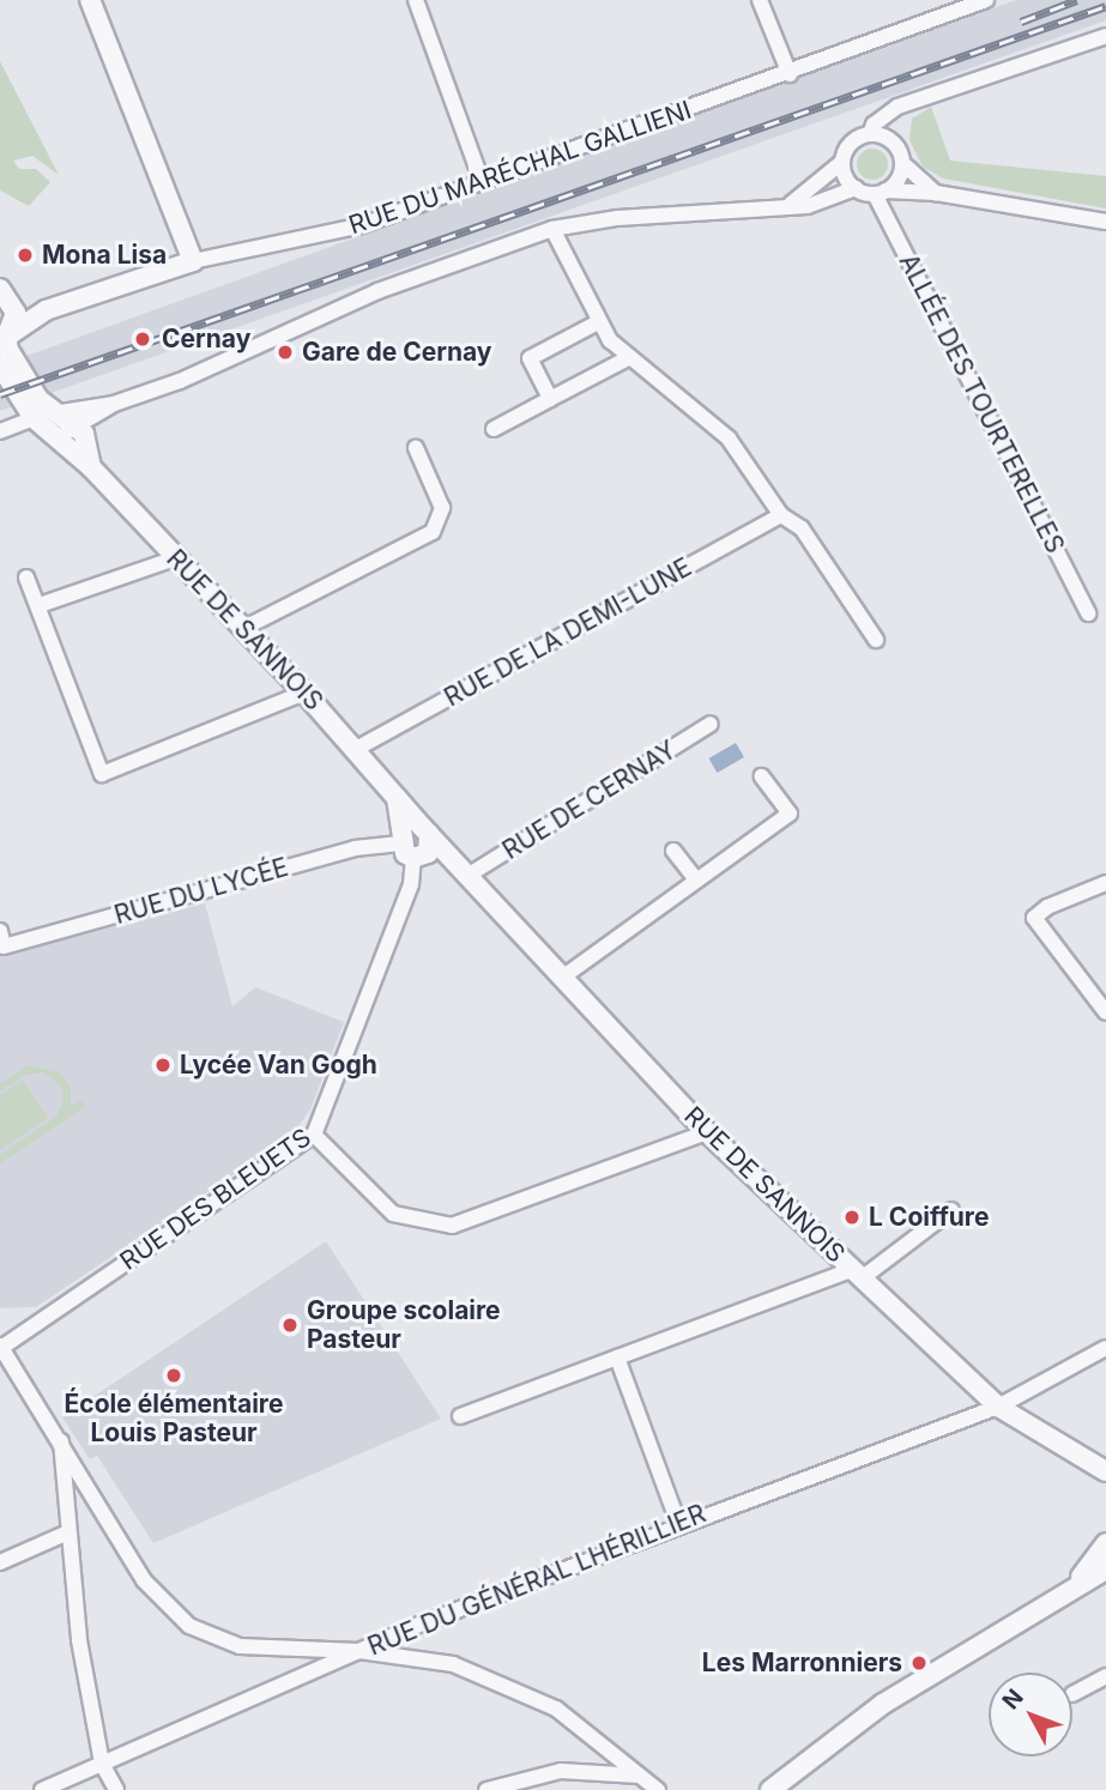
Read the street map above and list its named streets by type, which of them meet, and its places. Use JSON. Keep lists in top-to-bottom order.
{
  "streets": {
    "street": [
      "RUE DU MARÉCHAL GALLIENI",
      "ALLÉE DES TOURTERELLES",
      "RUE DE SANNOIS",
      "RUE DE LA DEMI-LUNE",
      "RUE DE CERNAY",
      "RUE DU LYCÉE",
      "RUE DES BLEUETS",
      "RUE DU GÉNÉRAL LHÉRILLIER"
    ]
  },
  "crossings": [
    ["RUE DE SANNOIS", "RUE DE LA DEMI-LUNE"],
    ["RUE DE SANNOIS", "RUE DE CERNAY"],
    ["RUE DE SANNOIS", "RUE DU LYCÉE"],
    ["RUE DE SANNOIS", "RUE DES BLEUETS"],
    ["RUE DE SANNOIS", "RUE DU GÉNÉRAL LHÉRILLIER"],
    ["RUE DU LYCÉE", "RUE DES BLEUETS"],
    ["RUE DES BLEUETS", "RUE DU GÉNÉRAL LHÉRILLIER"]
  ],
  "places": [
    "Mona Lisa",
    "Cernay",
    "Gare de Cernay",
    "Lycée Van Gogh",
    "L Coiffure",
    "Groupe scolaire Pasteur",
    "École élémentaire Louis Pasteur",
    "Les Marronniers"
  ],
  "north": "top left"
}
